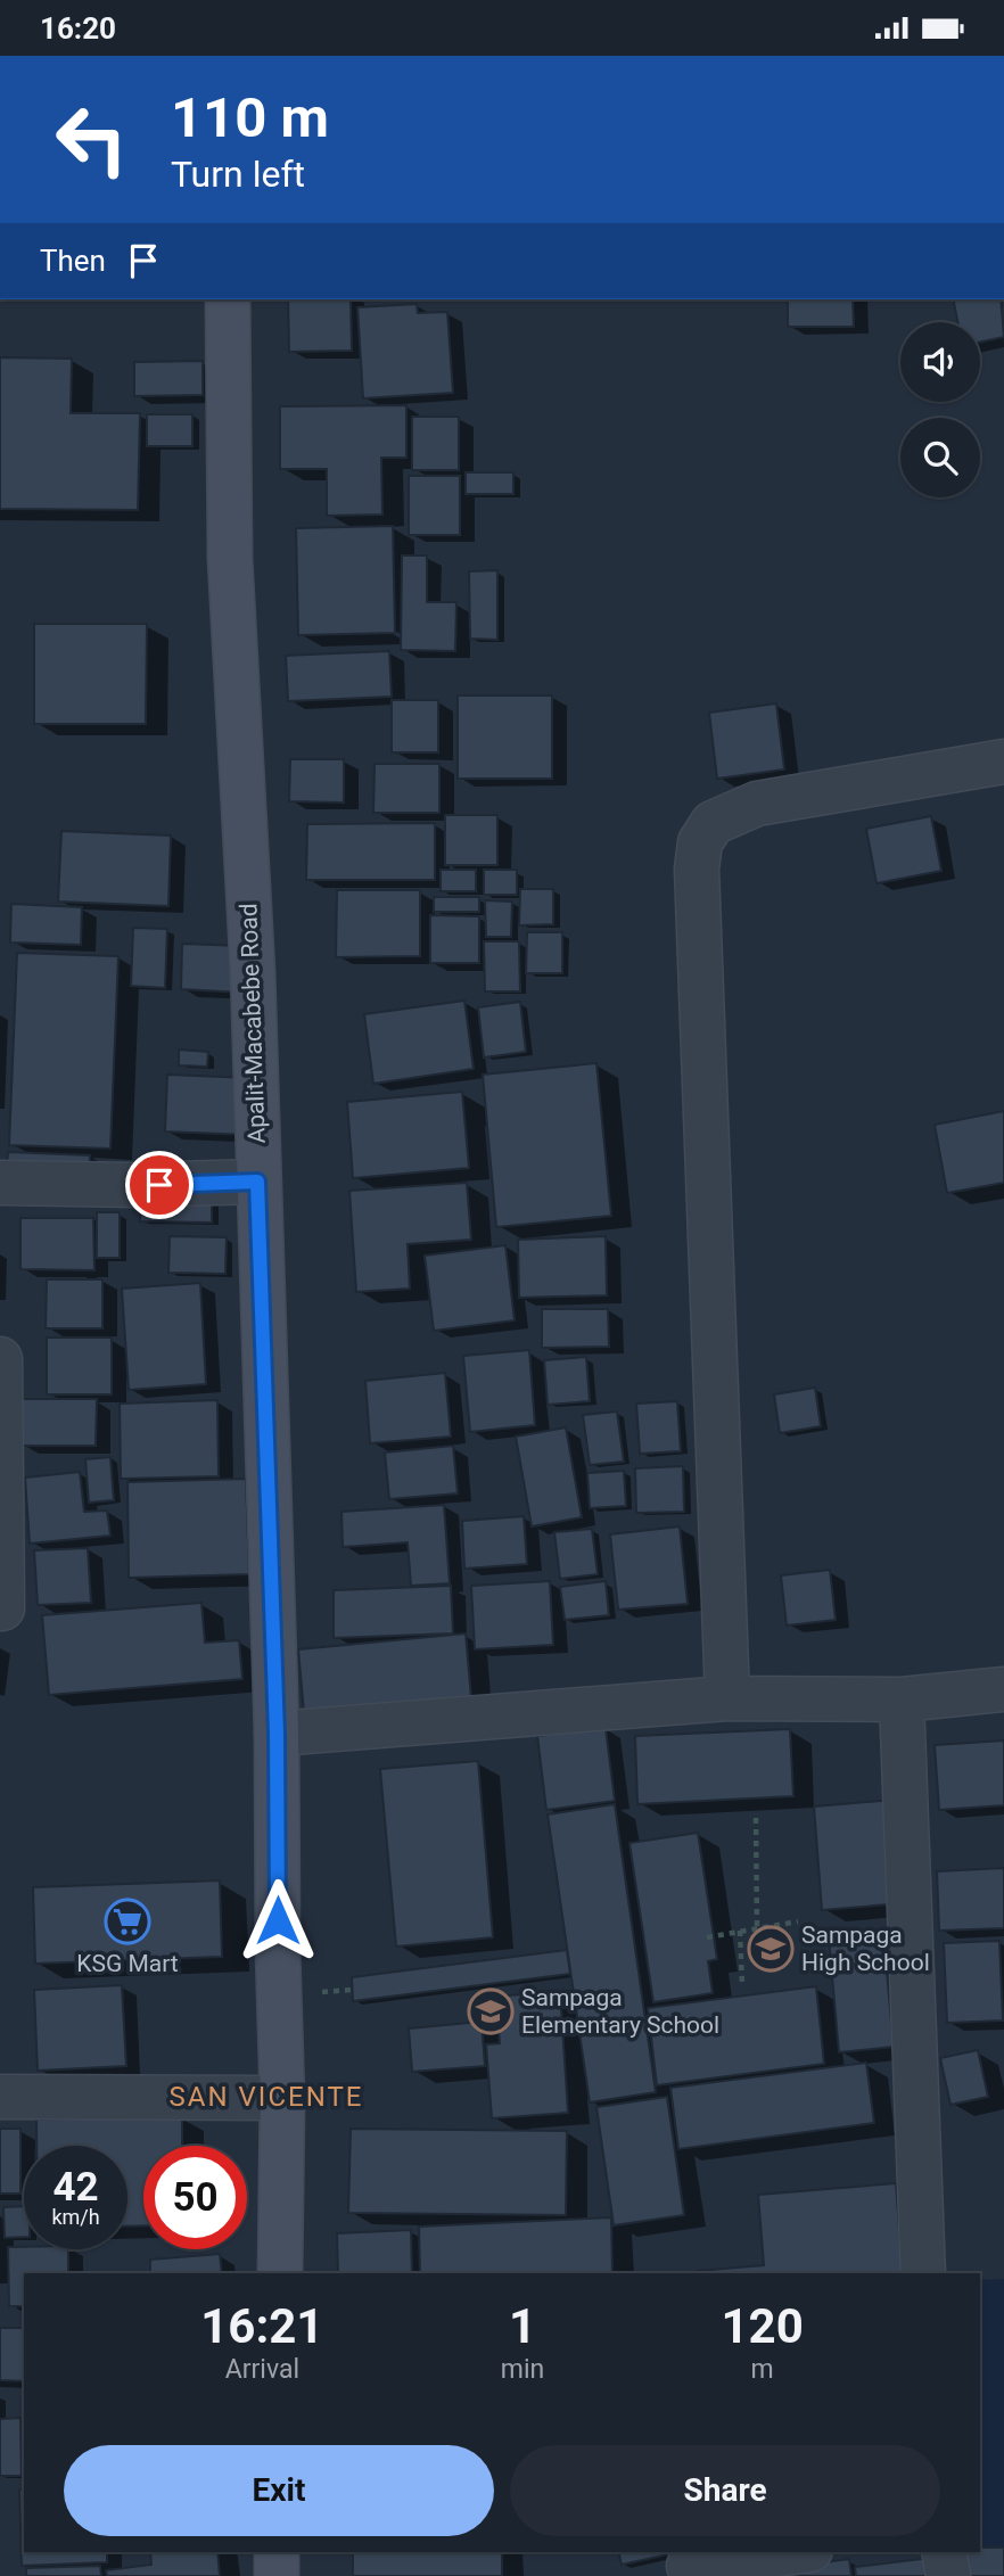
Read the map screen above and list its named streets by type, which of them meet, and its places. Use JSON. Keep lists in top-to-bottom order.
{
  "streets": {
    "main road": ["Apalit-Macabebe Road"]
  },
  "districts": ["SAN VICENTE"],
  "places": {
    "supermarket": ["KSG Mart"],
    "school or university": ["Sampaga High School", "Sampaga Elementary School"]
  },
  "page": {
    "status": "16:20",
    "turn": ["110 m", "Turn left"],
    "then": "Then",
    "speed": "42 km/h",
    "limit": "50",
    "eta": [
      "16:21",
      "Arrival",
      "1",
      "min",
      "120",
      "m"
    ],
    "buttons": ["Exit", "Share"]
  }
}
